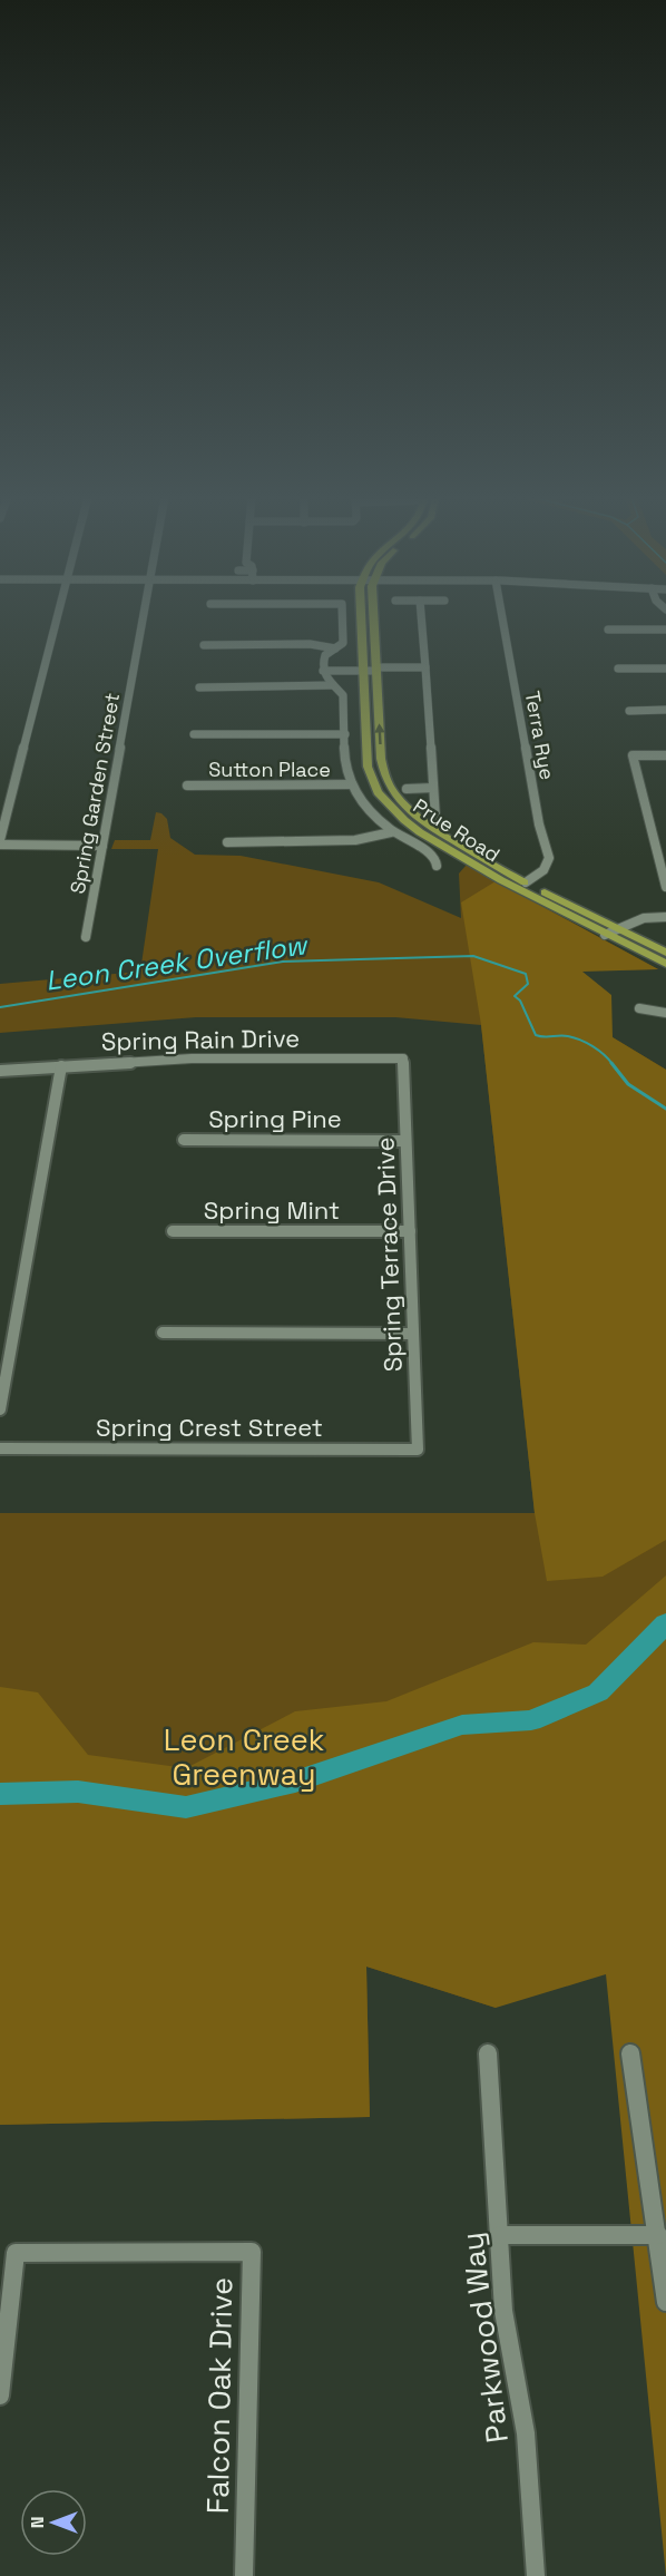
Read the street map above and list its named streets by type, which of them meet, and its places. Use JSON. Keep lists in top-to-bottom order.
{
  "streets": {
    "main road": ["Prue Road"],
    "street": [
      "Terra Rye",
      "Sutton Place",
      "Spring Garden Street",
      "Spring Rain Drive",
      "Spring Pine",
      "Spring Mint",
      "Spring Terrace Drive",
      "Spring Crest Street",
      "Parkwood Way",
      "Falcon Oak Drive"
    ]
  },
  "crossings": [
    ["Terra Rye", "Prue Road"],
    ["Spring Rain Drive", "Spring Terrace Drive"],
    ["Spring Pine", "Spring Terrace Drive"],
    ["Spring Mint", "Spring Terrace Drive"],
    ["Spring Terrace Drive", "Spring Crest Street"]
  ],
  "water": ["Leon Creek Overflow"],
  "parks": ["Leon Creek Greenway"],
  "north": "left"
}
